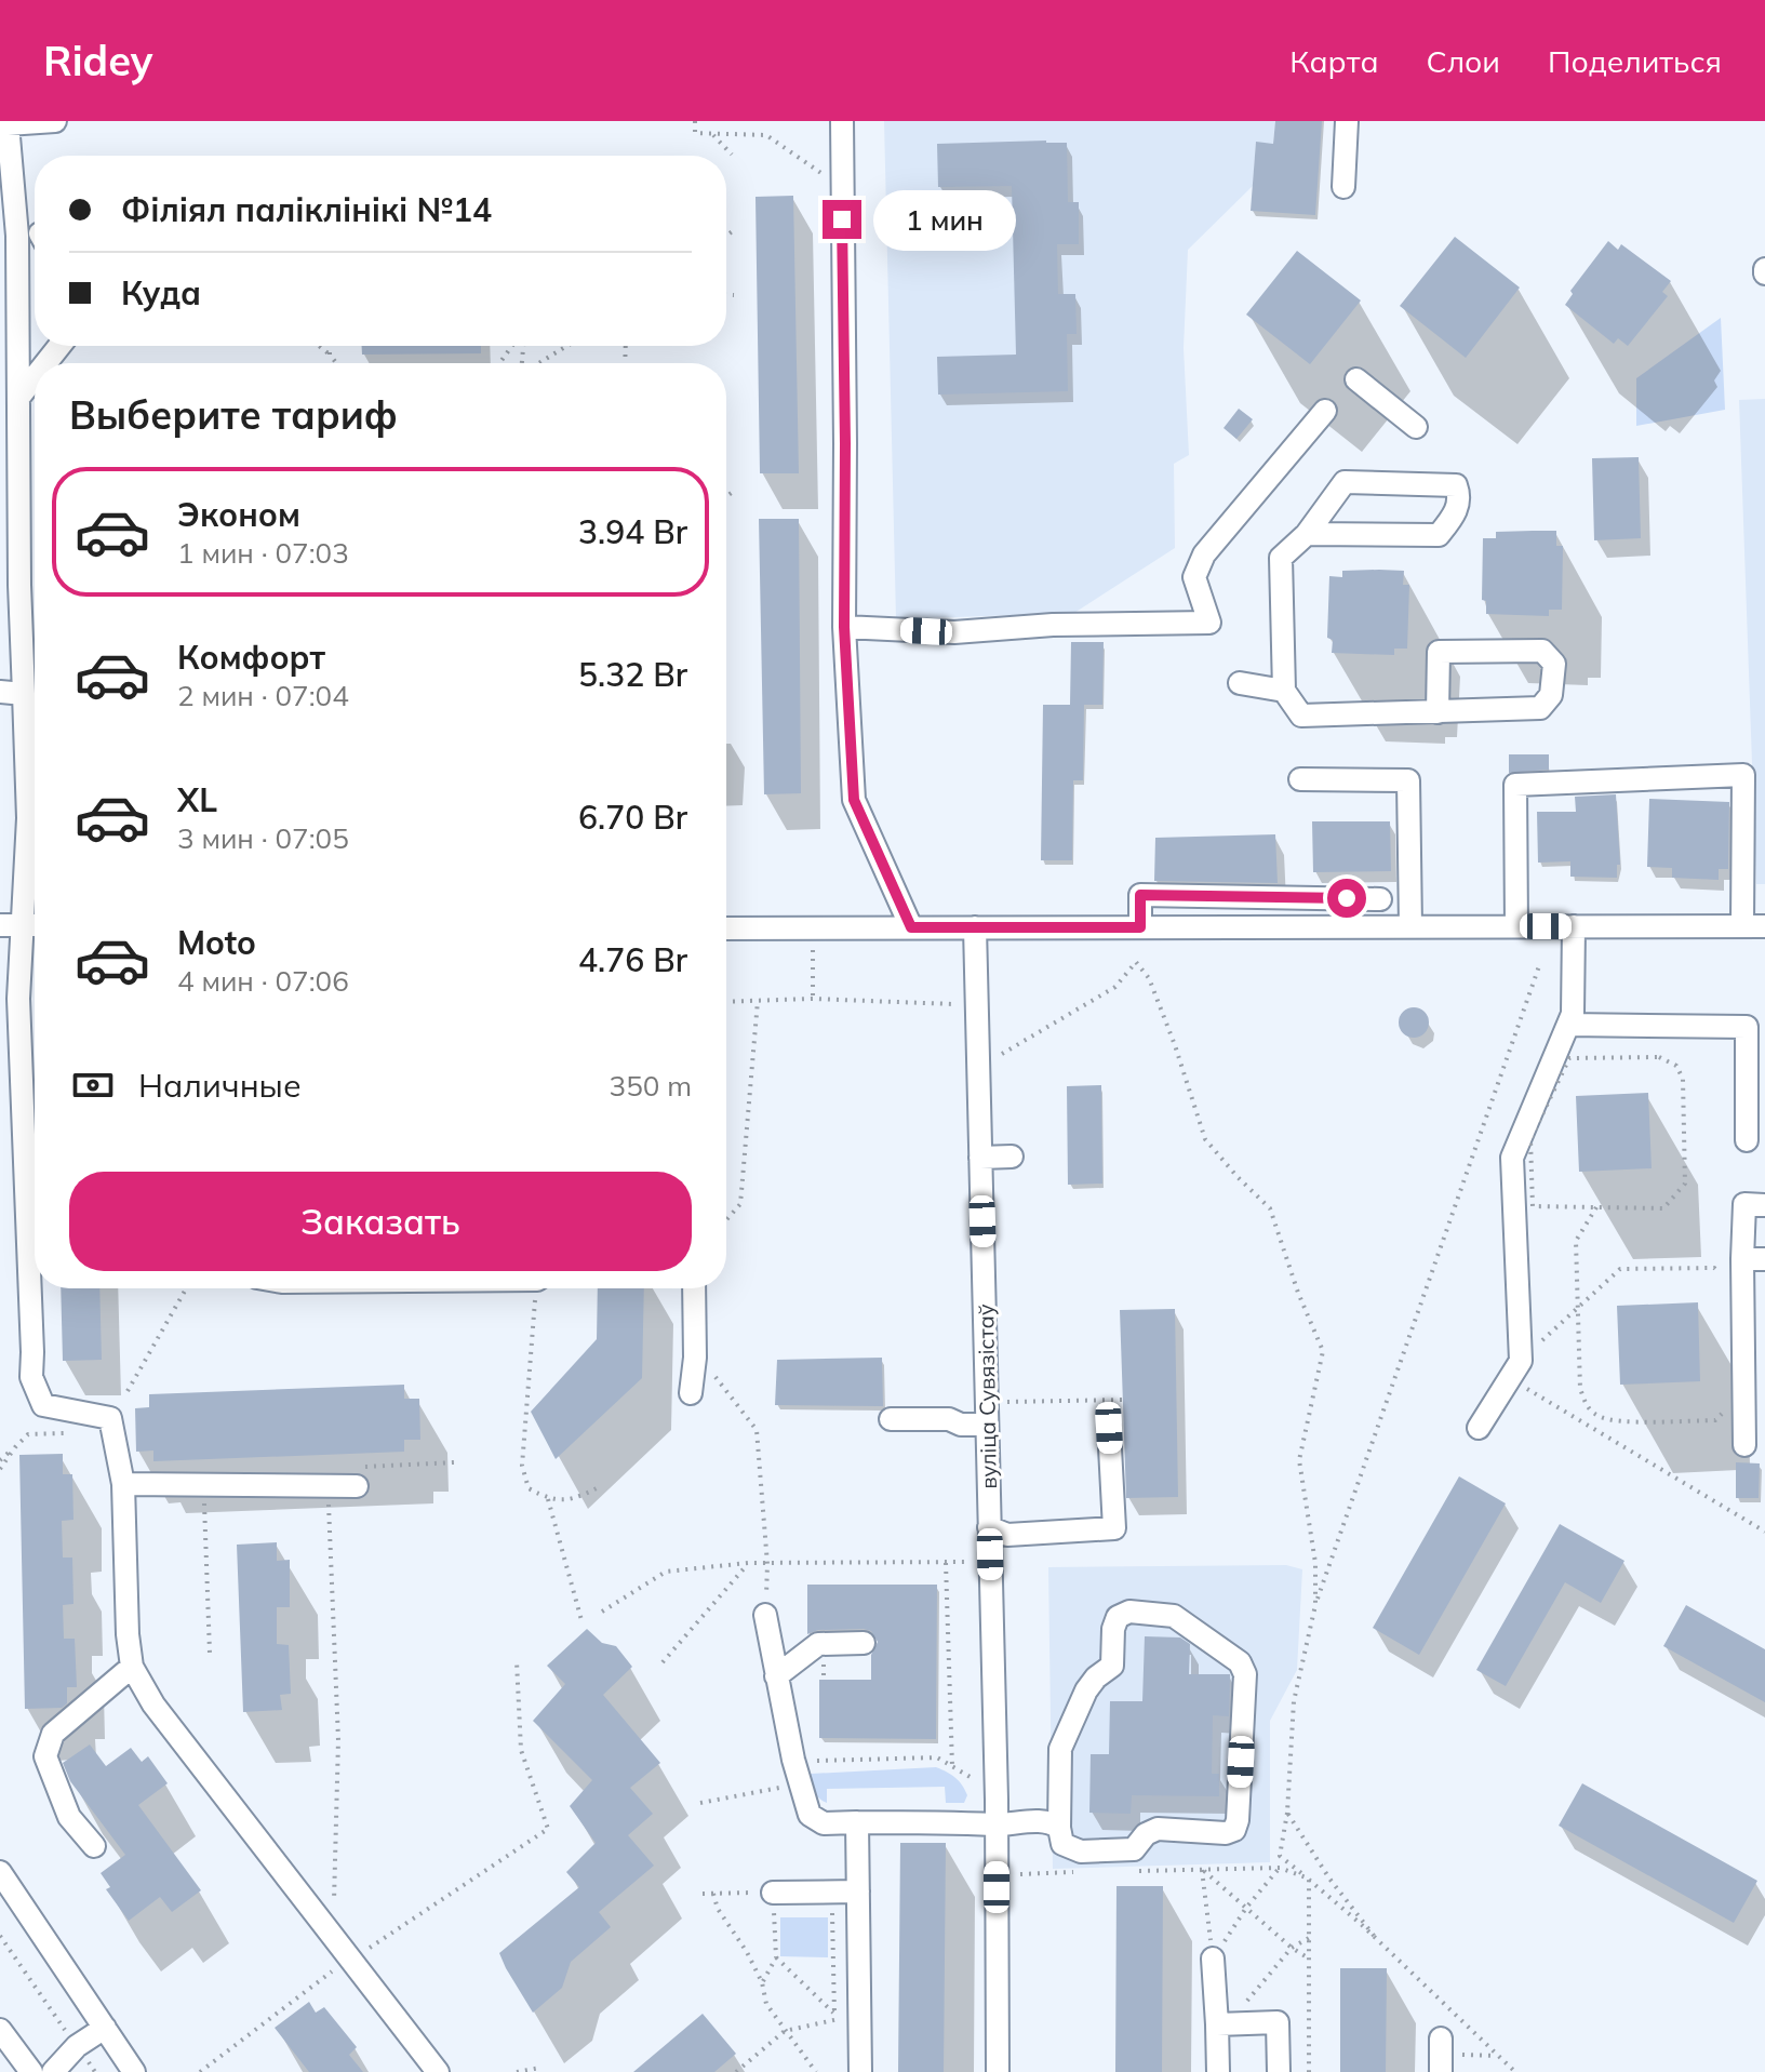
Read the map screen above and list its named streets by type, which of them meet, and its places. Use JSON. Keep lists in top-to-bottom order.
{
  "streets": {
    "street": ["вуліца Сувязістаў"]
  },
  "page": {
    "header": "Ridey",
    "nav": ["Карта", "Слои", "Поделиться"],
    "banner": ["Філіял паліклінікі №14", "Куда"],
    "bubble": "1 мин",
    "heading": "Выберите тариф",
    "list": [
      {
        "name": "Эконом",
        "note": "1 мин · 07:03",
        "value": "3.94 Br"
      },
      {
        "name": "Комфорт",
        "note": "2 мин · 07:04",
        "value": "5.32 Br"
      },
      {
        "name": "XL",
        "note": "3 мин · 07:05",
        "value": "6.70 Br"
      },
      {
        "name": "Moto",
        "note": "4 мин · 07:06",
        "value": "4.76 Br"
      }
    ],
    "pay": ["Наличные", "350 m"],
    "buttons": "Заказать"
  }
}
